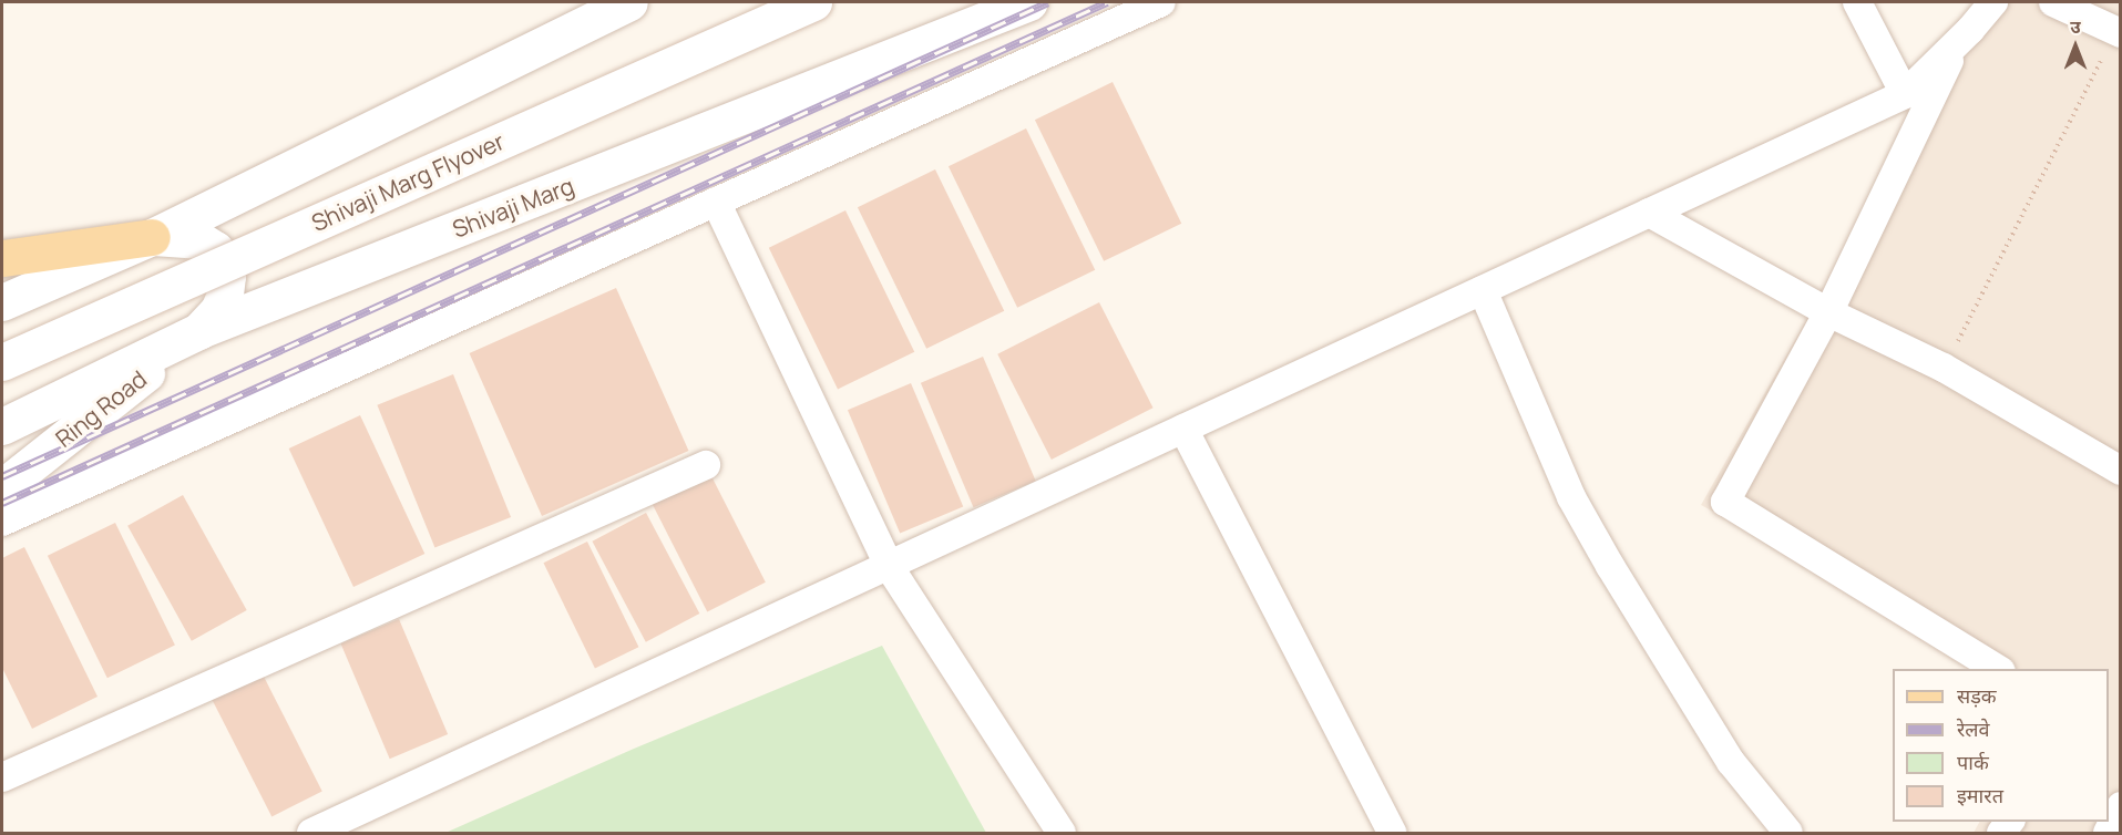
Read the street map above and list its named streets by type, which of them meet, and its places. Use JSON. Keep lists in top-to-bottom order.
{
  "streets": {
    "main road": ["Shivaji Marg Flyover", "Shivaji Marg", "Ring Road"]
  },
  "crossings": [
    ["Shivaji Marg", "Ring Road"]
  ],
  "legend": [
    "सड़क",
    "रेलवे",
    "पार्क",
    "इमारत"
  ],
  "north": "top"
}
